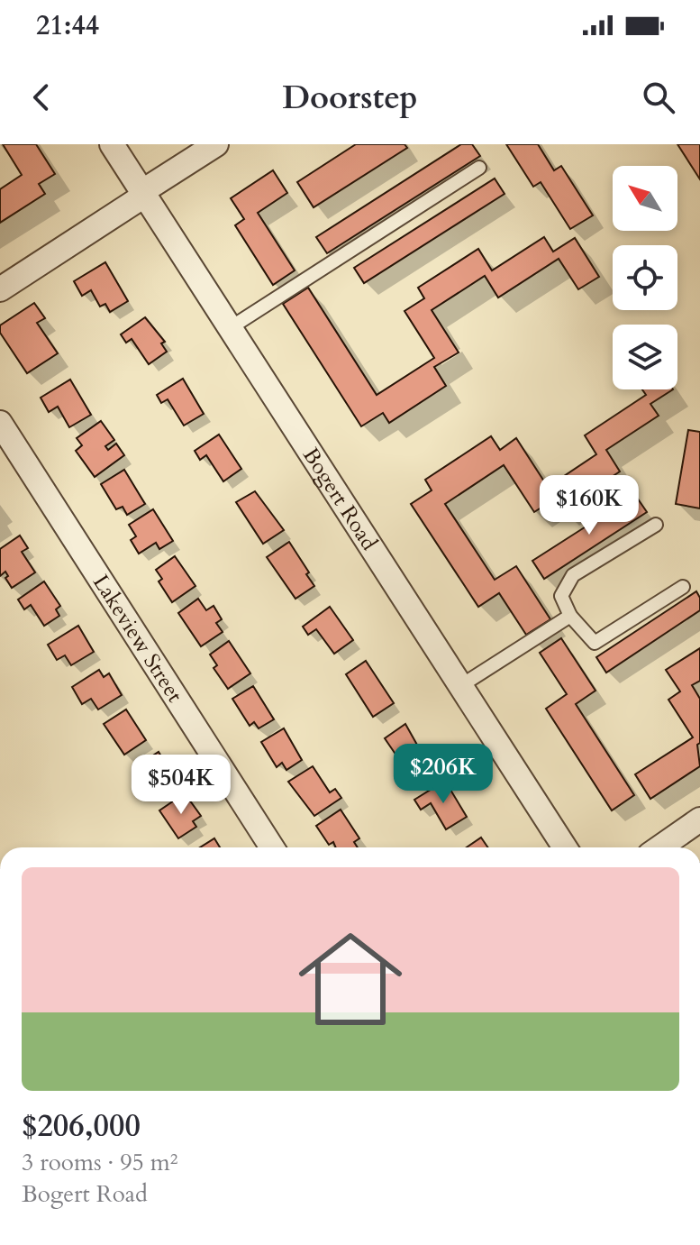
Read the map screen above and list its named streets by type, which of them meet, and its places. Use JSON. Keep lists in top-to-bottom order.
{
  "streets": {
    "street": ["Bogert Road", "Lakeview Street"]
  },
  "north": "top left",
  "page": {
    "status": "21:44",
    "header": "Doorstep",
    "price": ["$160K", "$206K", "$504K"],
    "list": [
      {
        "name": "$206,000",
        "note": "3 rooms · 95 m² · Bogert Road"
      }
    ]
  }
}
